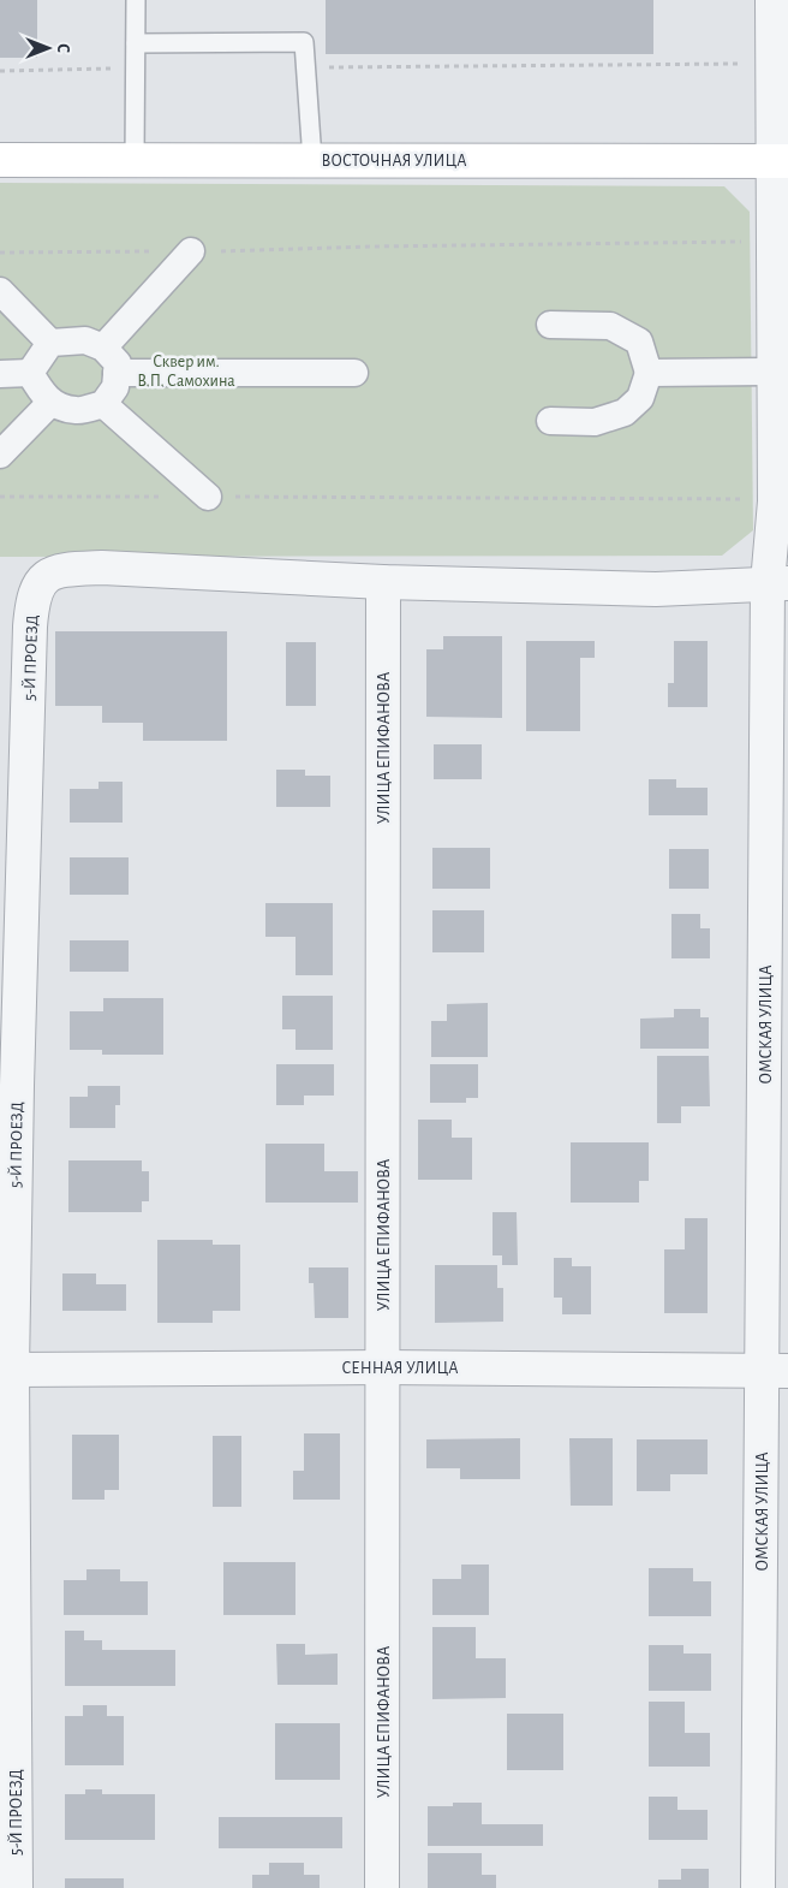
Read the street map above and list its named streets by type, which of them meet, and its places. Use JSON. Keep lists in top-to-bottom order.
{
  "streets": {
    "main road": ["ВОСТОЧНАЯ УЛИЦА"],
    "street": [
      "5-Й ПРОЕЗД",
      "УЛИЦА ЕПИФАНОВА",
      "ОМСКАЯ УЛИЦА",
      "СЕННАЯ УЛИЦА"
    ]
  },
  "crossings": [
    ["ВОСТОЧНАЯ УЛИЦА", "ОМСКАЯ УЛИЦА"],
    ["5-Й ПРОЕЗД", "УЛИЦА ЕПИФАНОВА"],
    ["5-Й ПРОЕЗД", "СЕННАЯ УЛИЦА"],
    ["УЛИЦА ЕПИФАНОВА", "СЕННАЯ УЛИЦА"],
    ["ОМСКАЯ УЛИЦА", "СЕННАЯ УЛИЦА"]
  ],
  "parks": ["Сквер им. В.П. Самохина"],
  "north": "right"
}
